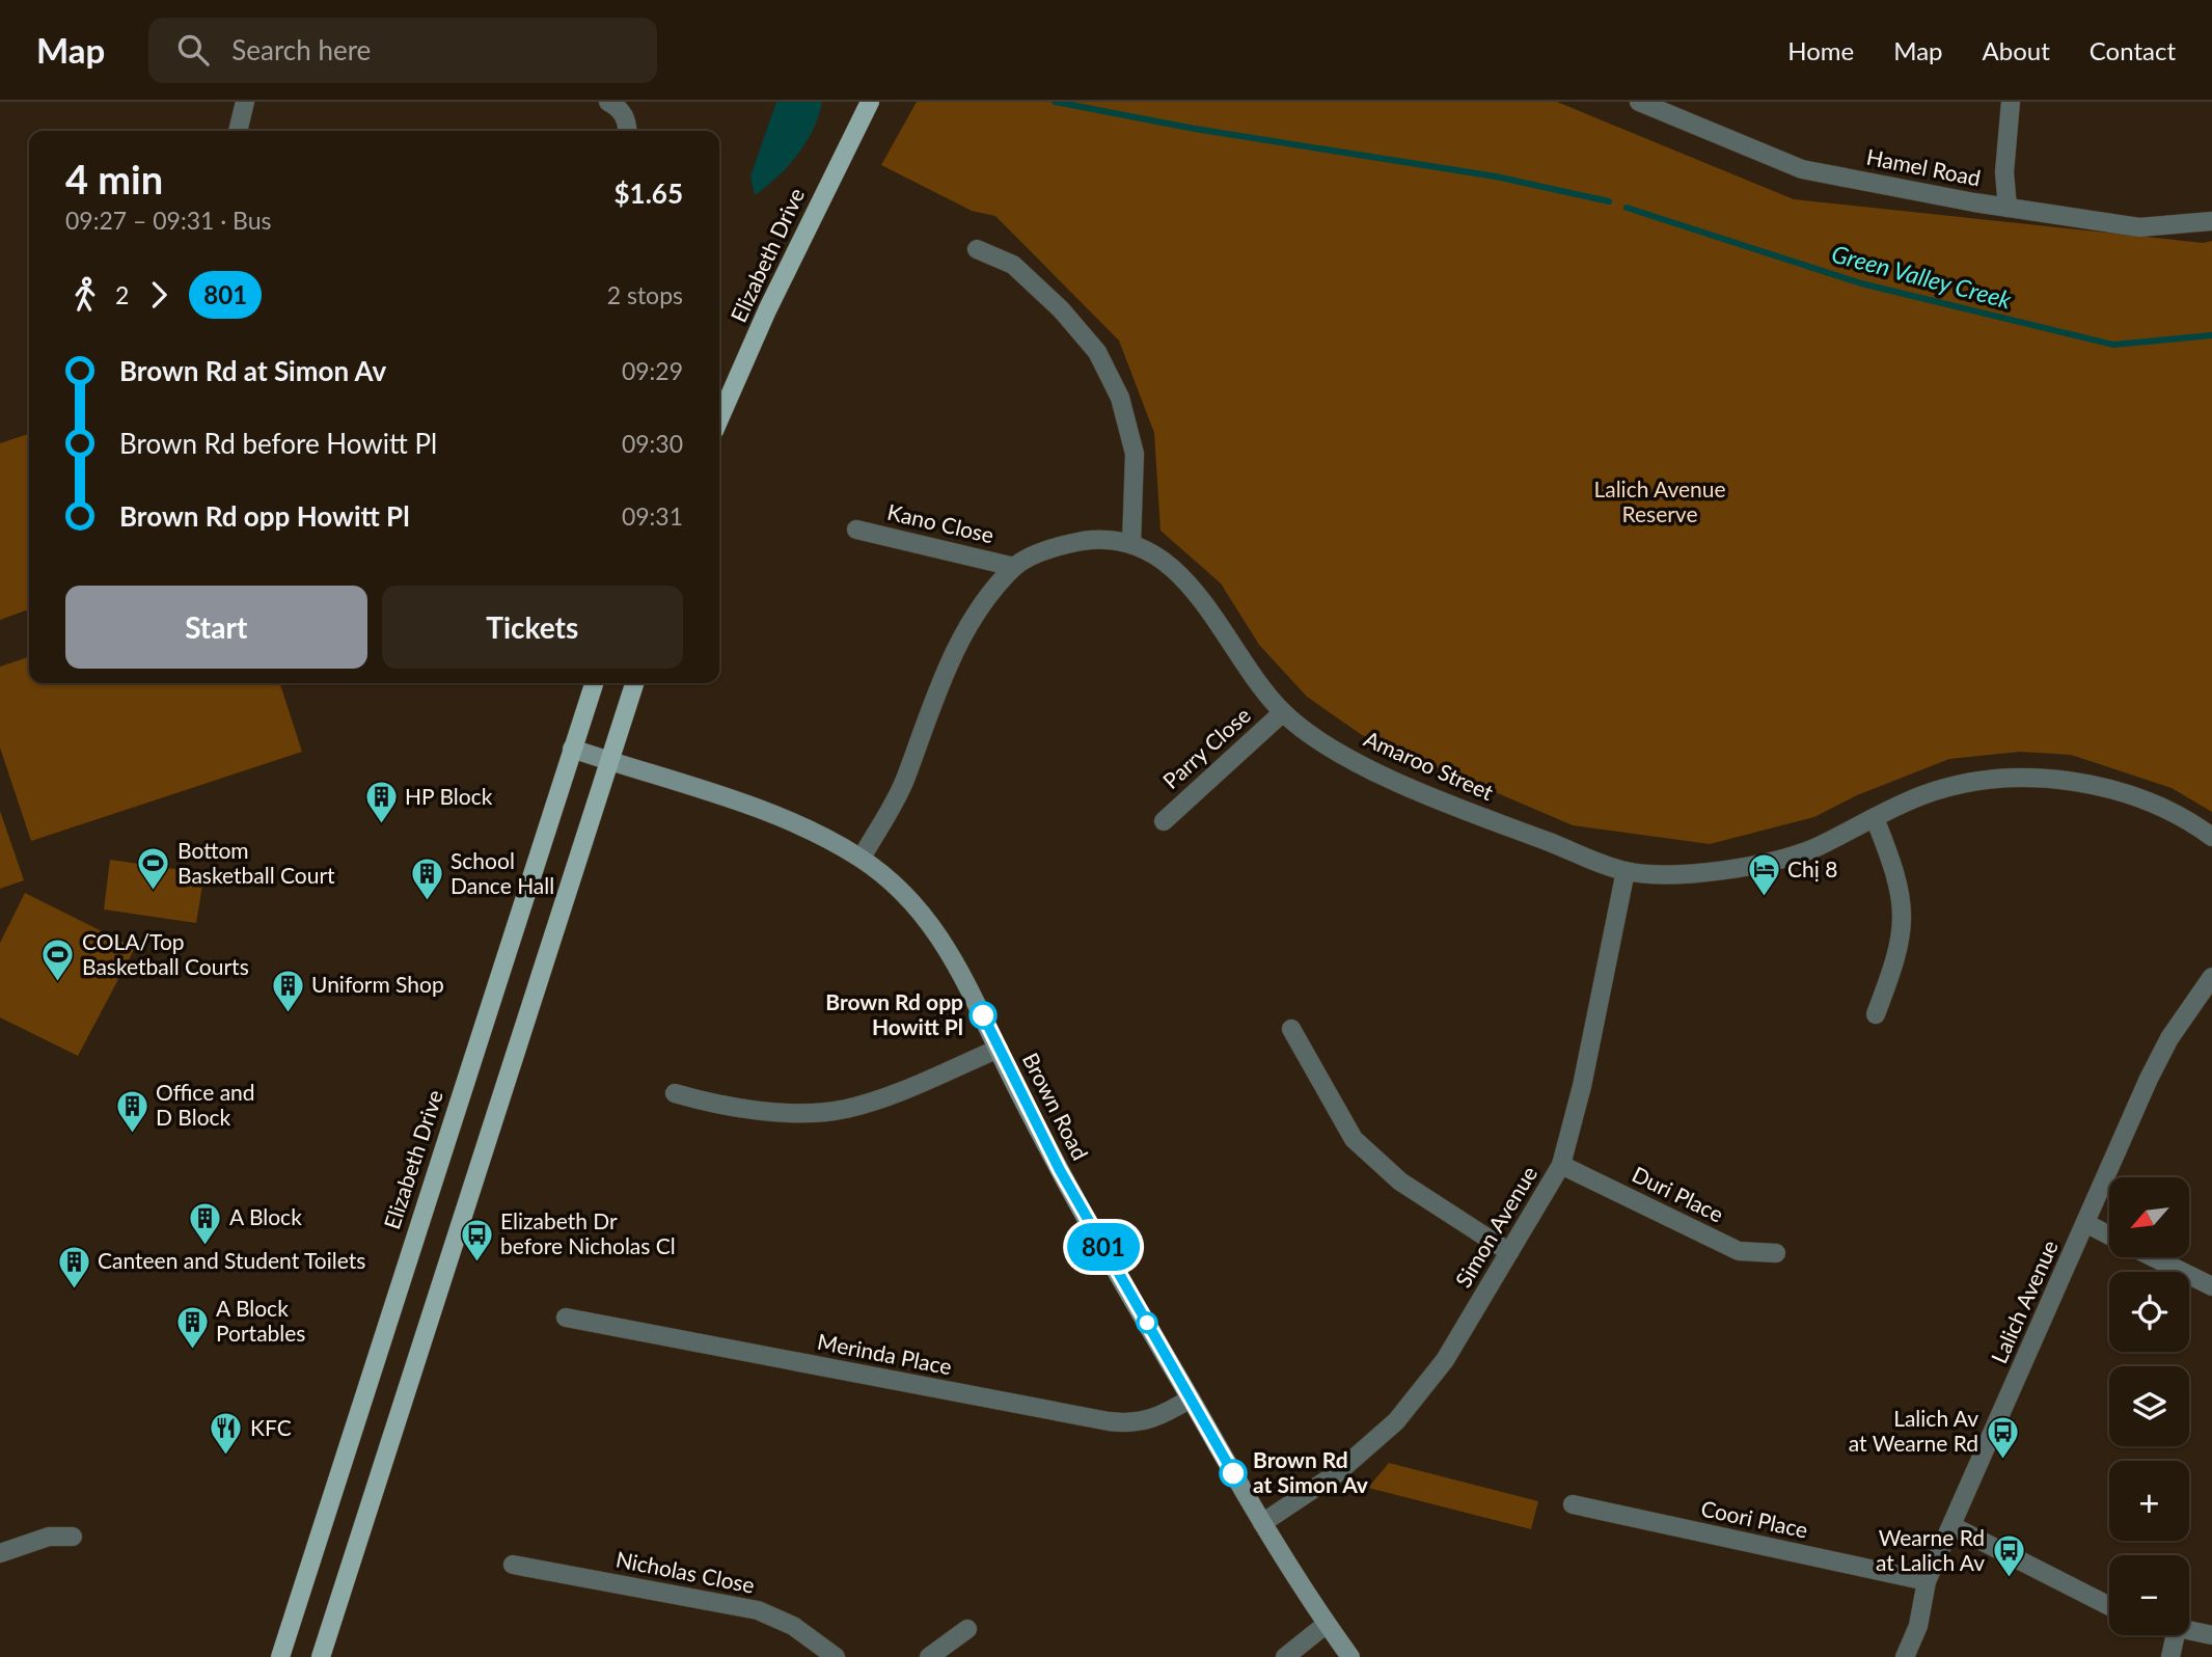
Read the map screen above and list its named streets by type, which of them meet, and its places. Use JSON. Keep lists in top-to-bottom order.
{
  "streets": {
    "main road": ["Elizabeth Drive"],
    "street": [
      "Hamel Road",
      "Kano Close",
      "Parry Close",
      "Amaroo Street",
      "Brown Road",
      "Duri Place",
      "Simon Avenue",
      "Lalich Avenue",
      "Merinda Place",
      "Coori Place",
      "Nicholas Close"
    ]
  },
  "crossings": [
    ["Elizabeth Drive", "Brown Road"],
    ["Kano Close", "Amaroo Street"],
    ["Parry Close", "Amaroo Street"],
    ["Amaroo Street", "Brown Road"],
    ["Amaroo Street", "Simon Avenue"],
    ["Brown Road", "Simon Avenue"],
    ["Brown Road", "Merinda Place"],
    ["Duri Place", "Simon Avenue"],
    ["Lalich Avenue", "Coori Place"]
  ],
  "water": ["Green Valley Creek"],
  "parks": ["Lalich Avenue Reserve"],
  "places": {
    "building": [
      "HP Block",
      "School Dance Hall",
      "Uniform Shop",
      "Office and D Block",
      "A Block",
      "Canteen and Student Toilets",
      "A Block Portables"
    ],
    "sports": ["Bottom Basketball Court", "COLA/Top Basketball Courts"],
    "hotel": ["Chị 8"],
    "other": ["Brown Rd opp Howitt Pl", "Brown Rd at Simon Av"],
    "bus stop": ["Elizabeth Dr before Nicholas Cl", "Lalich Av at Wearne Rd", "Wearne Rd at Lalich Av"],
    "restaurant": ["KFC"]
  },
  "lines": ["bus line 801"],
  "north": "bottom left",
  "page": {
    "header": "Map",
    "search": "Search here",
    "nav": [
      "Home",
      "Map",
      "About",
      "Contact"
    ],
    "on_map": "801",
    "heading": ["4 min", "09:27 – 09:31 · Bus", "$1.65"],
    "legs": ["2", "801", "2 stops"],
    "list": [
      {
        "name": "Brown Rd at Simon Av",
        "value": "09:29"
      },
      {
        "name": "Brown Rd before Howitt Pl",
        "value": "09:30"
      },
      {
        "name": "Brown Rd opp Howitt Pl",
        "value": "09:31"
      }
    ],
    "buttons": ["Start", "Tickets"],
    "map_buttons": ["+", "−"]
  }
}
